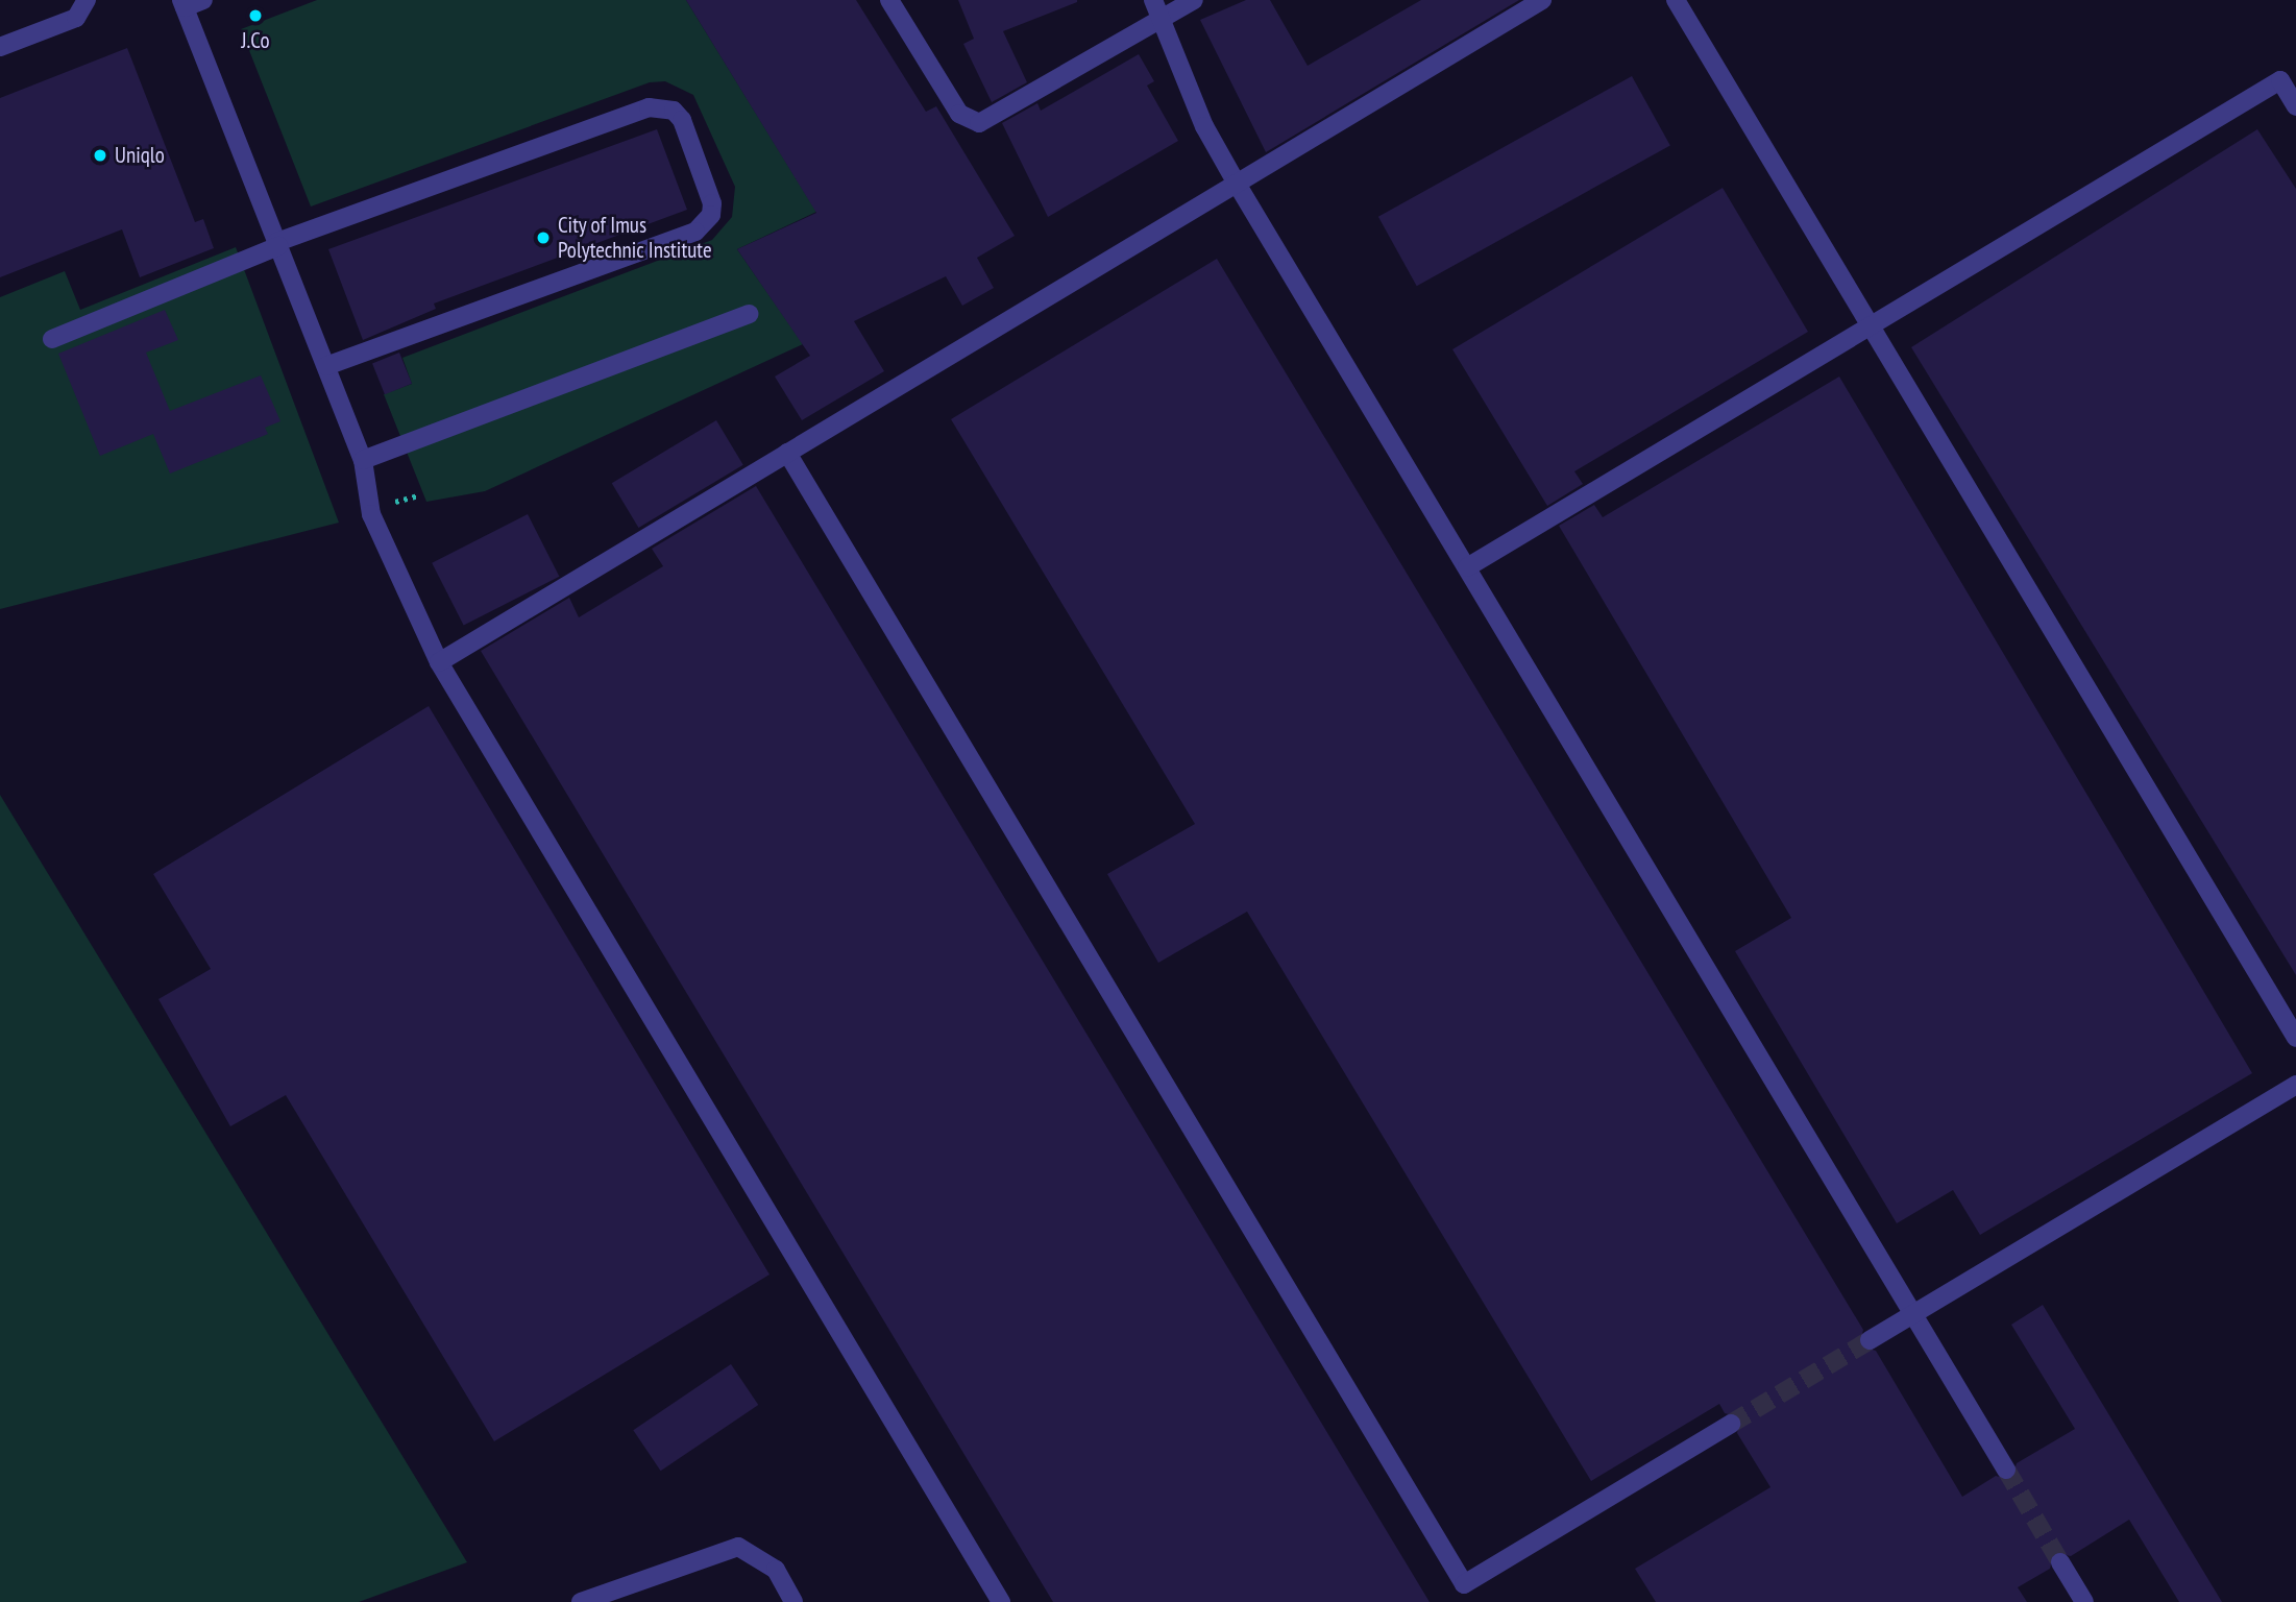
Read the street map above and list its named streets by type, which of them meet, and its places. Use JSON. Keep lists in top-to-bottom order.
{
  "places": ["J.Co", "Uniqlo", "City of Imus Polytechnic Institute"]
}
